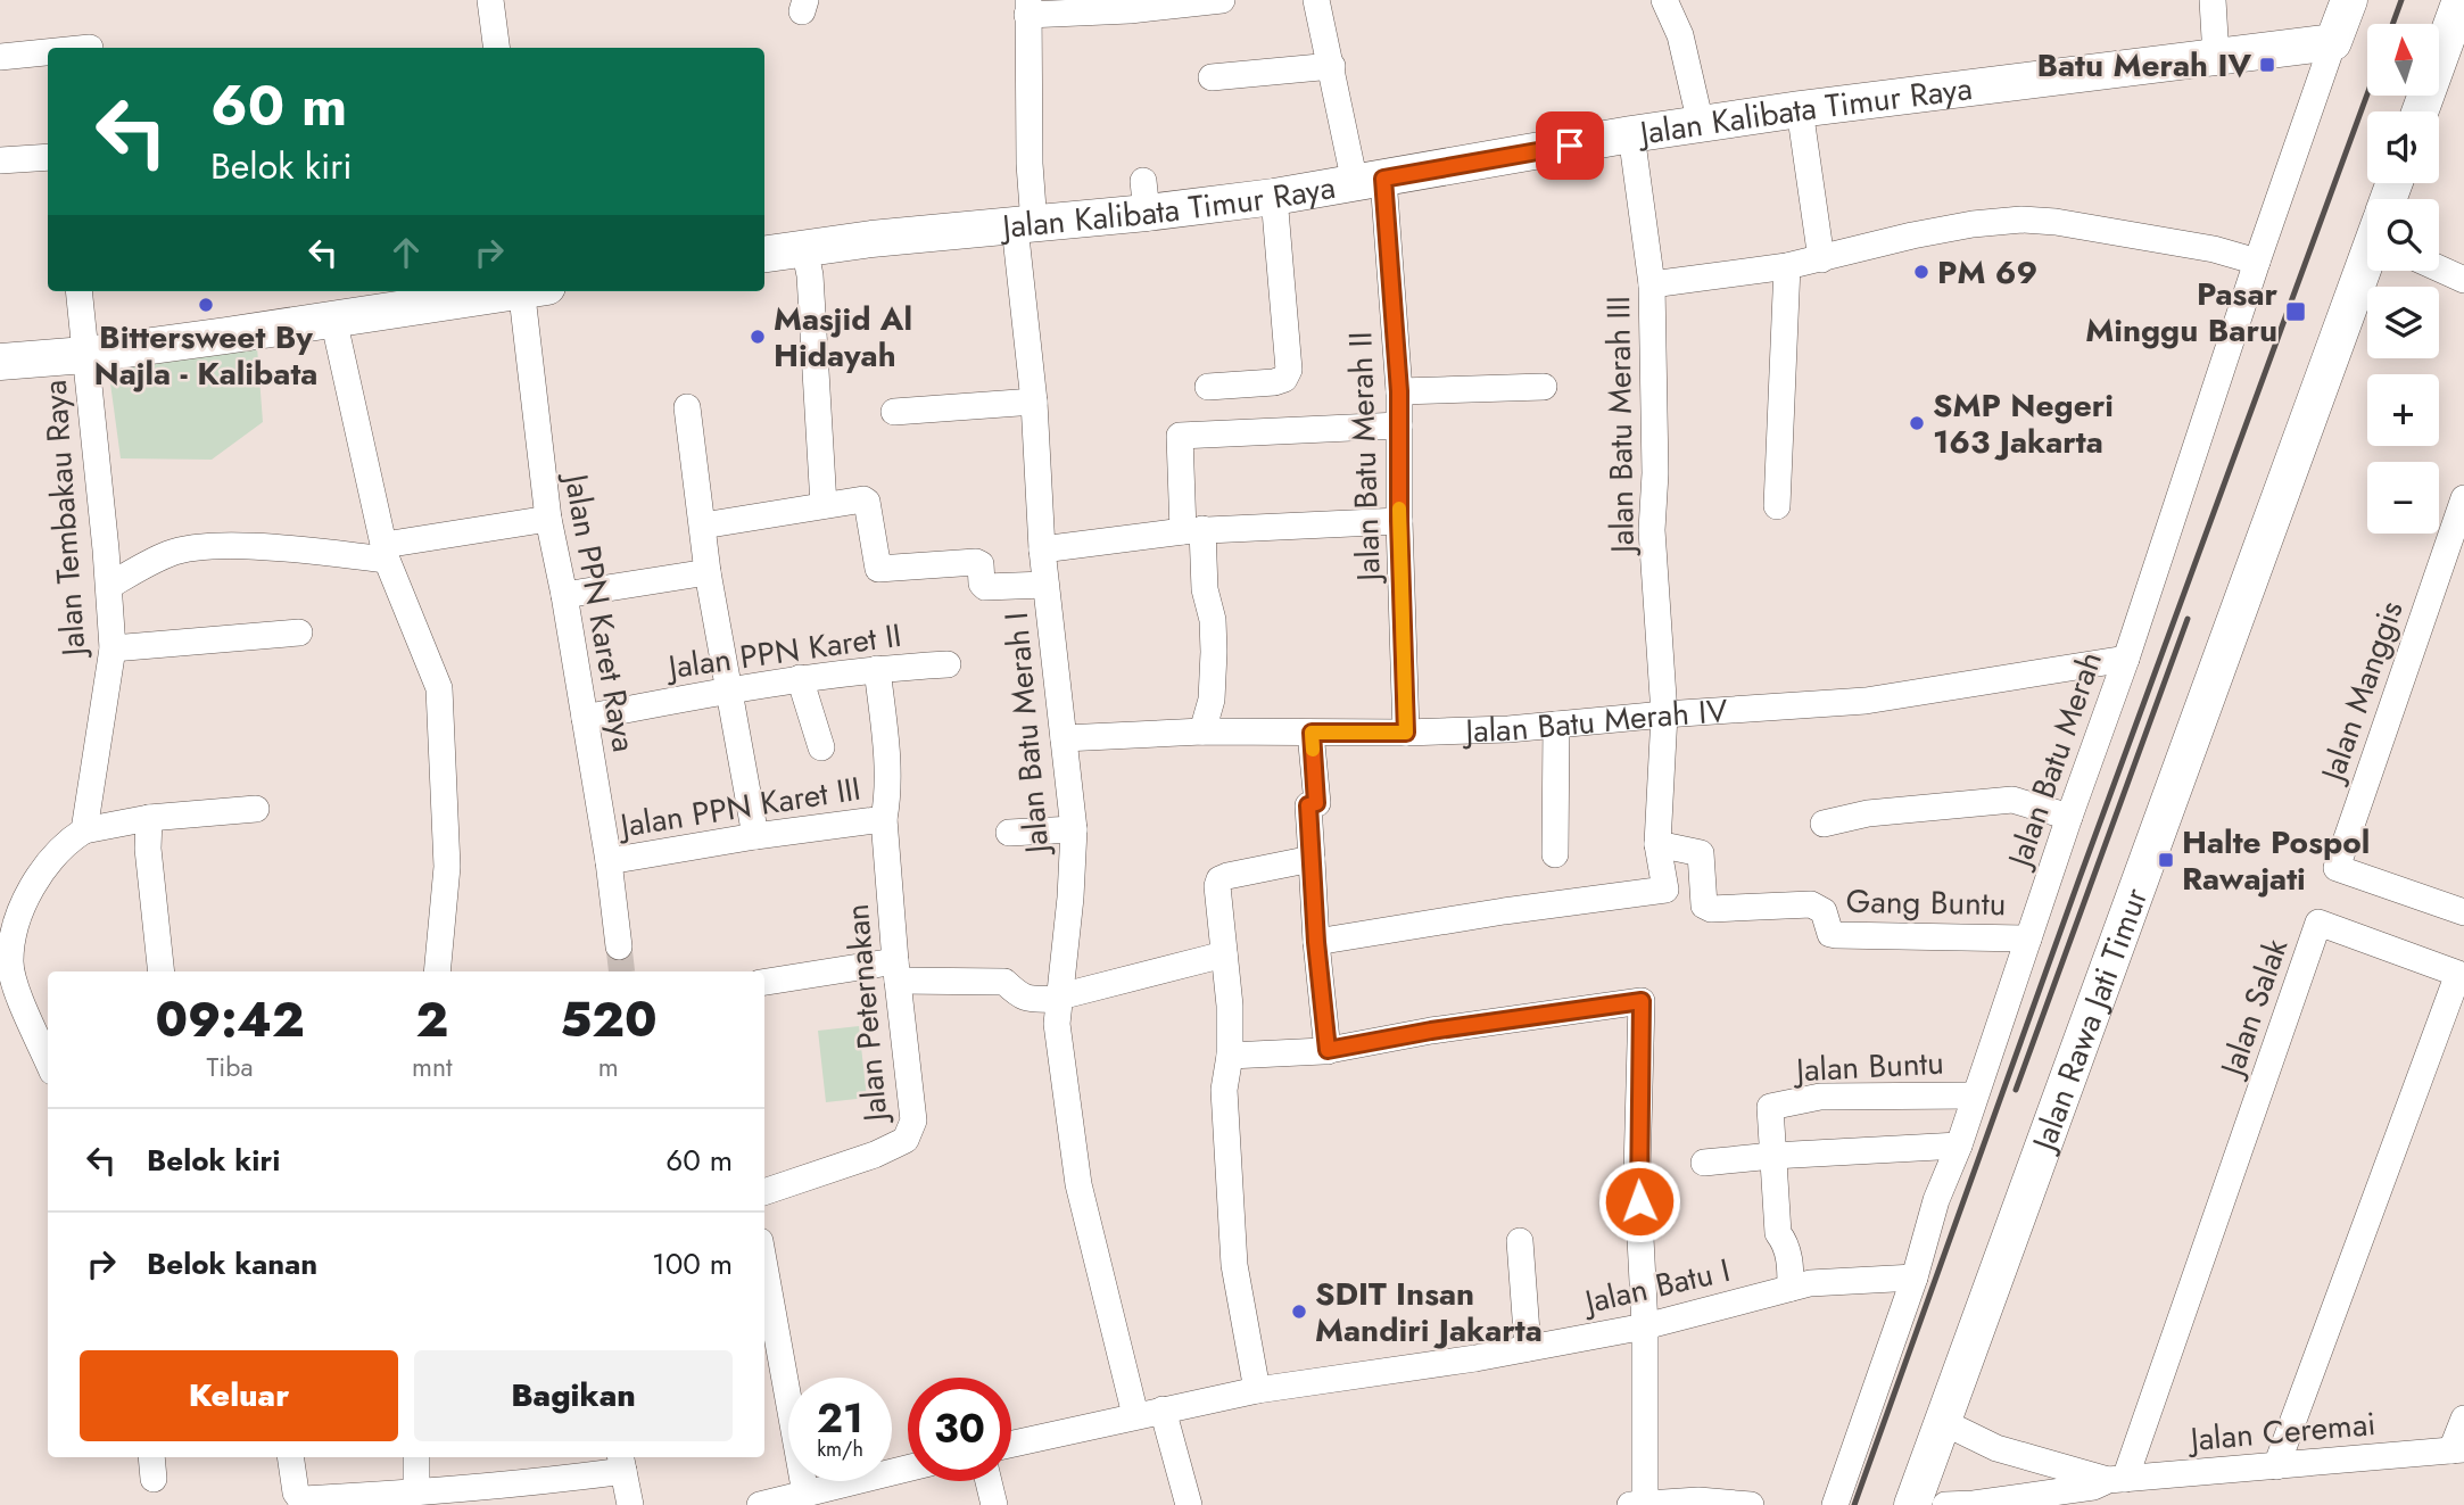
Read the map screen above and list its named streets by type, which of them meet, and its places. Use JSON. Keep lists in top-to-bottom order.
{
  "streets": {
    "street": [
      "Jalan Kalibata Timur Raya",
      "Jalan Batu Merah III",
      "Jalan Batu Merah II",
      "Jalan Tembakau Raya",
      "Jalan PPN Karet Raya",
      "Jalan PPN Karet II",
      "Jalan Manggis",
      "Jalan Batu Merah IV",
      "Jalan Batu Merah I",
      "Jalan Batu Merah",
      "Jalan PPN Karet III",
      "Gang Buntu",
      "Jalan Salak",
      "Jalan Peternakan",
      "Jalan Rawa Jati Timur",
      "Jalan Buntu",
      "Jalan Batu I",
      "Jalan Ceremai"
    ]
  },
  "crossings": [
    ["Jalan Kalibata Timur Raya", "Jalan Batu Merah III"],
    ["Jalan Kalibata Timur Raya", "Jalan Batu Merah II"],
    ["Jalan Kalibata Timur Raya", "Jalan Batu Merah I"],
    ["Jalan Batu Merah III", "Jalan Batu Merah IV"],
    ["Jalan Batu Merah III", "Gang Buntu"],
    ["Jalan Batu Merah II", "Jalan Batu Merah IV"],
    ["Jalan PPN Karet Raya", "Jalan PPN Karet II"],
    ["Jalan PPN Karet Raya", "Jalan PPN Karet III"],
    ["Jalan PPN Karet II", "Jalan Peternakan"],
    ["Jalan Batu Merah IV", "Jalan Batu Merah I"],
    ["Jalan Batu Merah IV", "Jalan Batu Merah"],
    ["Jalan Batu Merah I", "Jalan Batu I"],
    ["Jalan Batu Merah", "Gang Buntu"],
    ["Jalan Batu Merah", "Jalan Buntu"],
    ["Jalan Batu Merah", "Jalan Batu I"],
    ["Jalan PPN Karet III", "Jalan Peternakan"],
    ["Jalan Salak", "Jalan Ceremai"],
    ["Jalan Rawa Jati Timur", "Jalan Ceremai"]
  ],
  "places": {
    "transit": ["Batu Merah IV", "Pasar Minggu Baru", "Halte Pospol Rawajati"],
    "other": [
      "PM 69",
      "Bittersweet By Najla - Kalibata",
      "Masjid Al Hidayah",
      "SMP Negeri 163 Jakarta",
      "SDIT Insan Mandiri Jakarta"
    ]
  },
  "north": "top",
  "page": {
    "map_buttons": ["+", "−"],
    "turn": ["60 m", "Belok kiri"],
    "eta": [
      "09:42",
      "Tiba",
      "2",
      "mnt",
      "520",
      "m"
    ],
    "list": [
      {
        "name": "Belok kiri",
        "value": "60 m"
      },
      {
        "name": "Belok kanan",
        "value": "100 m"
      }
    ],
    "buttons": ["Keluar", "Bagikan"],
    "speed": "21 km/h",
    "limit": "30"
  }
}
